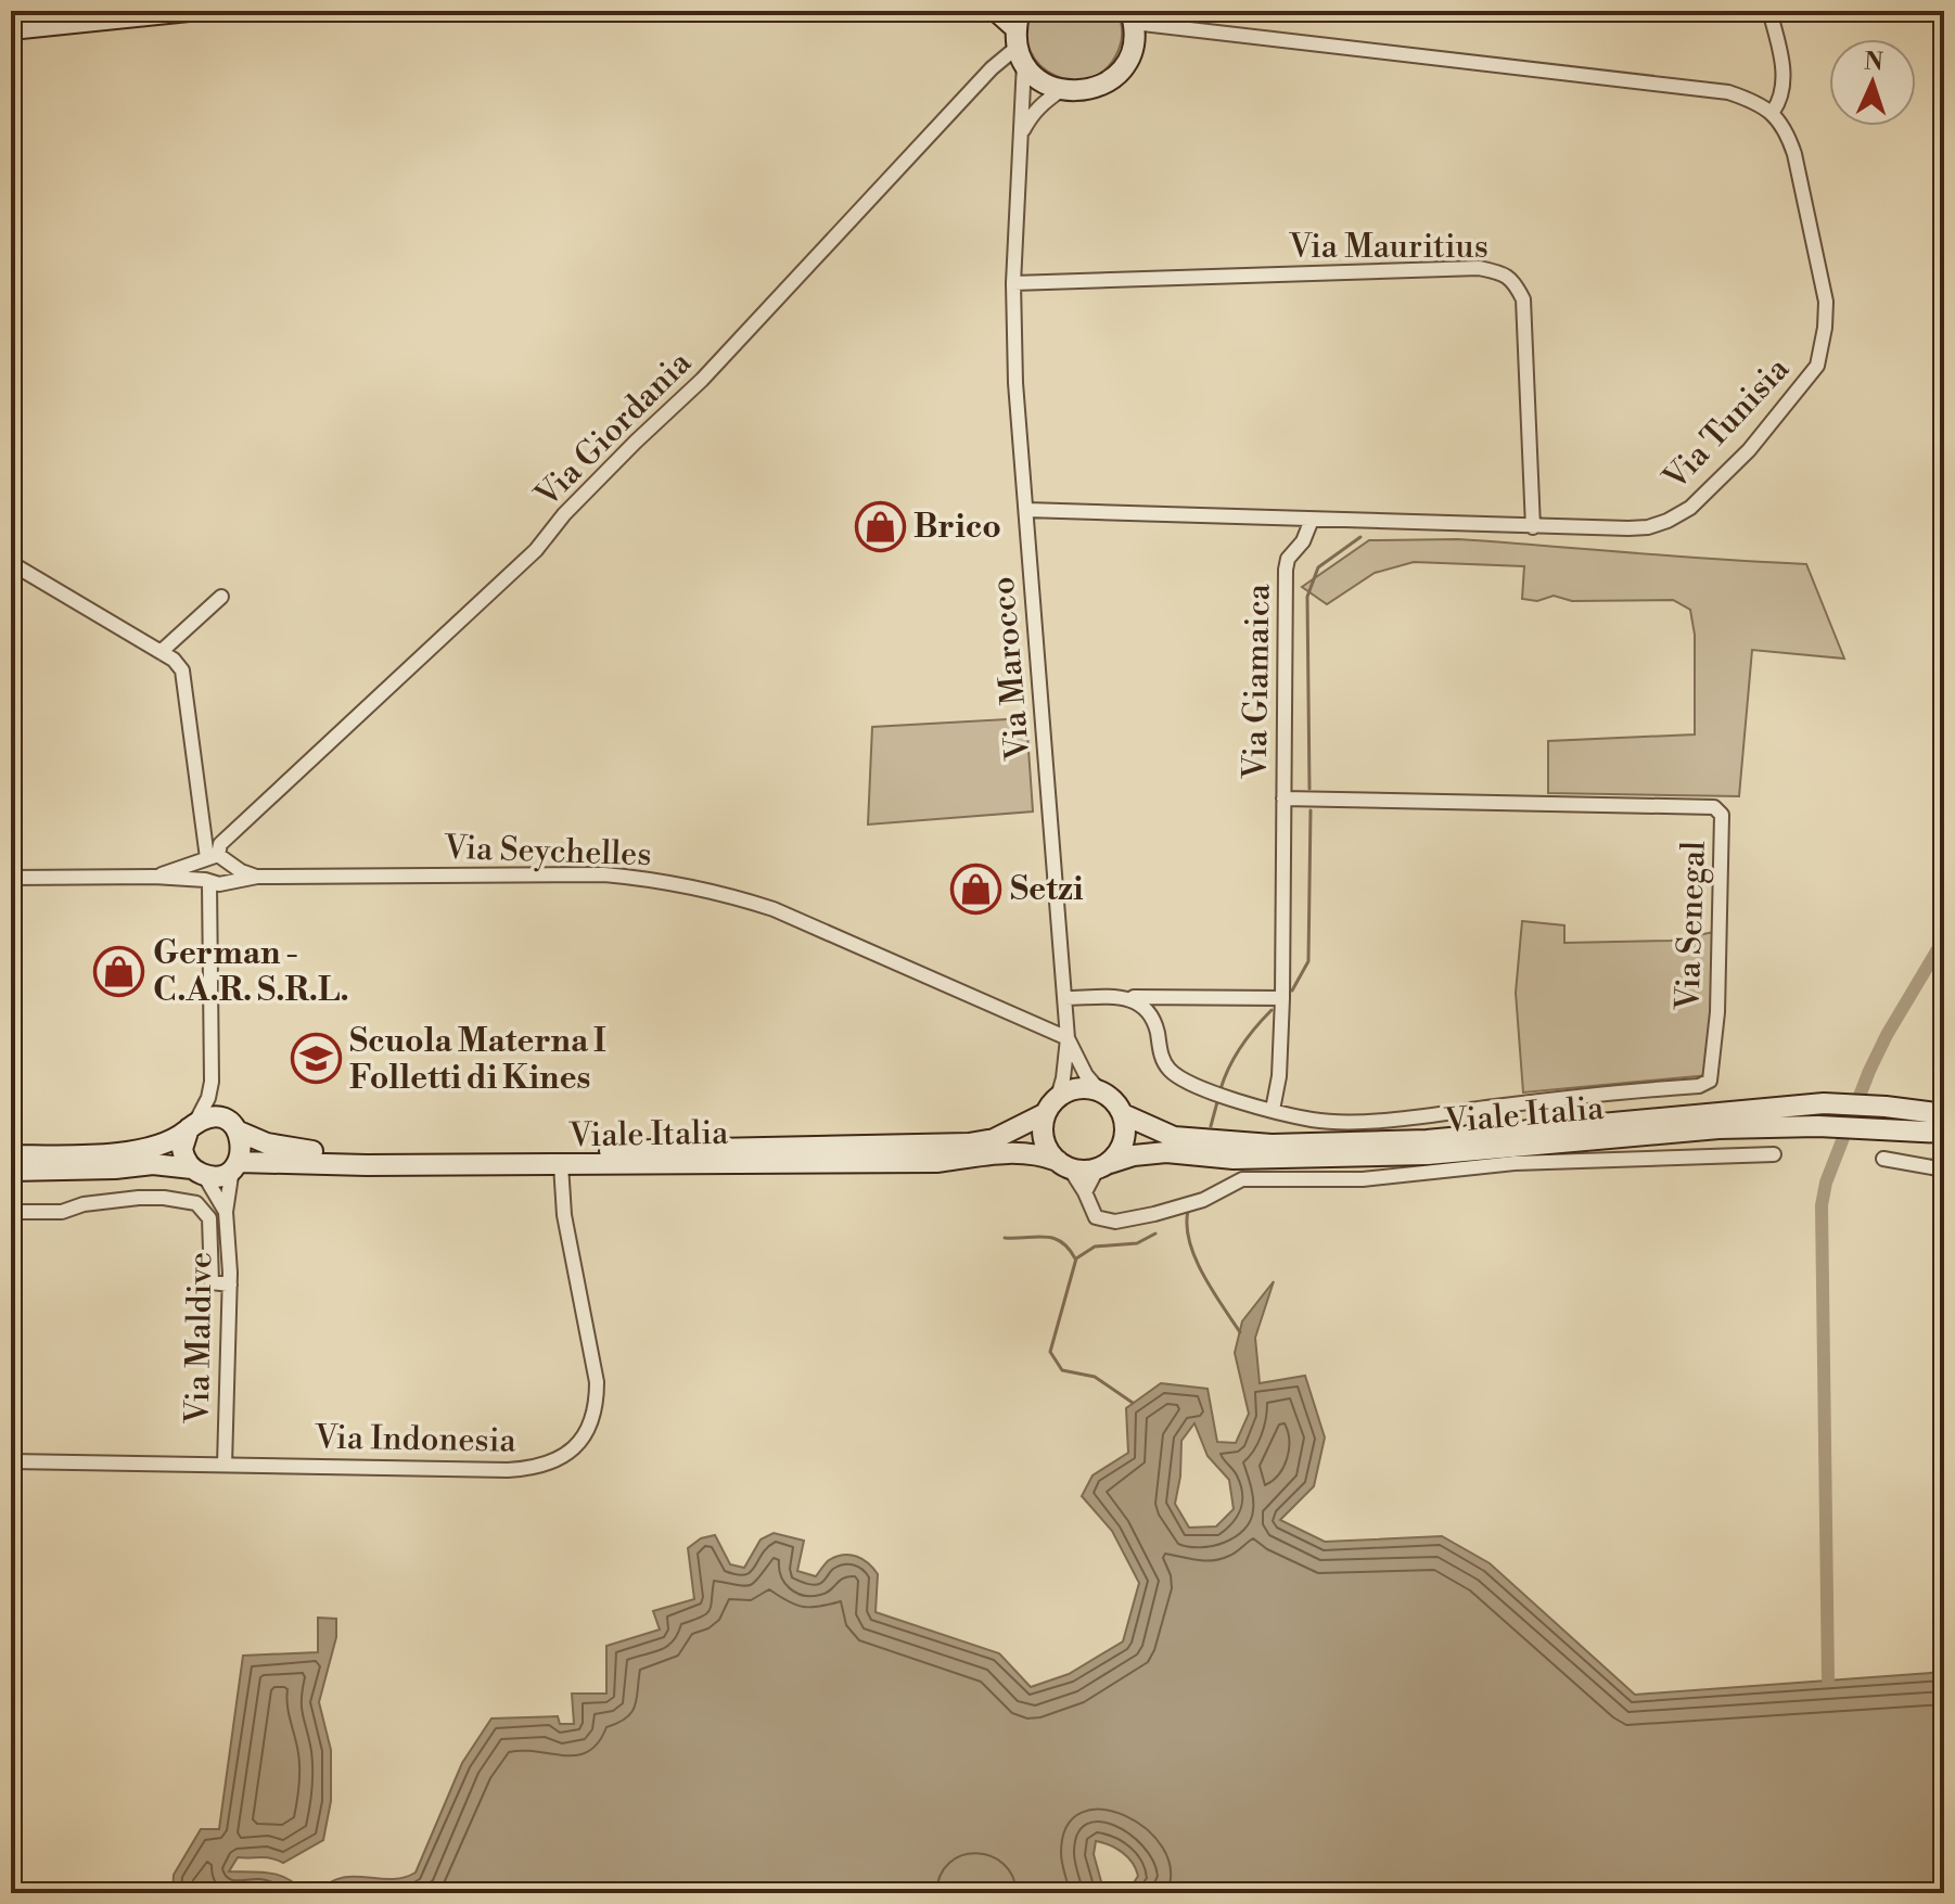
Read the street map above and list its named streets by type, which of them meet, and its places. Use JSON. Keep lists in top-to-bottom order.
{
  "streets": {
    "main road": ["Viale Italia"],
    "street": [
      "Via Mauritius",
      "Via Tunisia",
      "Via Giordania",
      "Via Marocco",
      "Via Giamaica",
      "Via Seychelles",
      "Via Senegal",
      "Via Maldive",
      "Via Indonesia"
    ]
  },
  "crossings": [
    ["Via Mauritius", "Via Tunisia"],
    ["Via Mauritius", "Via Marocco"],
    ["Via Tunisia", "Via Marocco"],
    ["Via Tunisia", "Via Giamaica"],
    ["Via Giordania", "Via Marocco"],
    ["Via Giordania", "Via Seychelles"],
    ["Via Marocco", "Via Seychelles"],
    ["Via Marocco", "Viale Italia"],
    ["Via Giamaica", "Via Senegal"],
    ["Viale Italia", "Via Maldive"],
    ["Viale Italia", "Via Indonesia"],
    ["Via Maldive", "Via Indonesia"]
  ],
  "places": {
    "shop": ["Brico", "Setzi", "German - C.A.R. S.R.L."],
    "school or university": ["Scuola Materna I Folletti di Kines"]
  },
  "north": "top"
}
